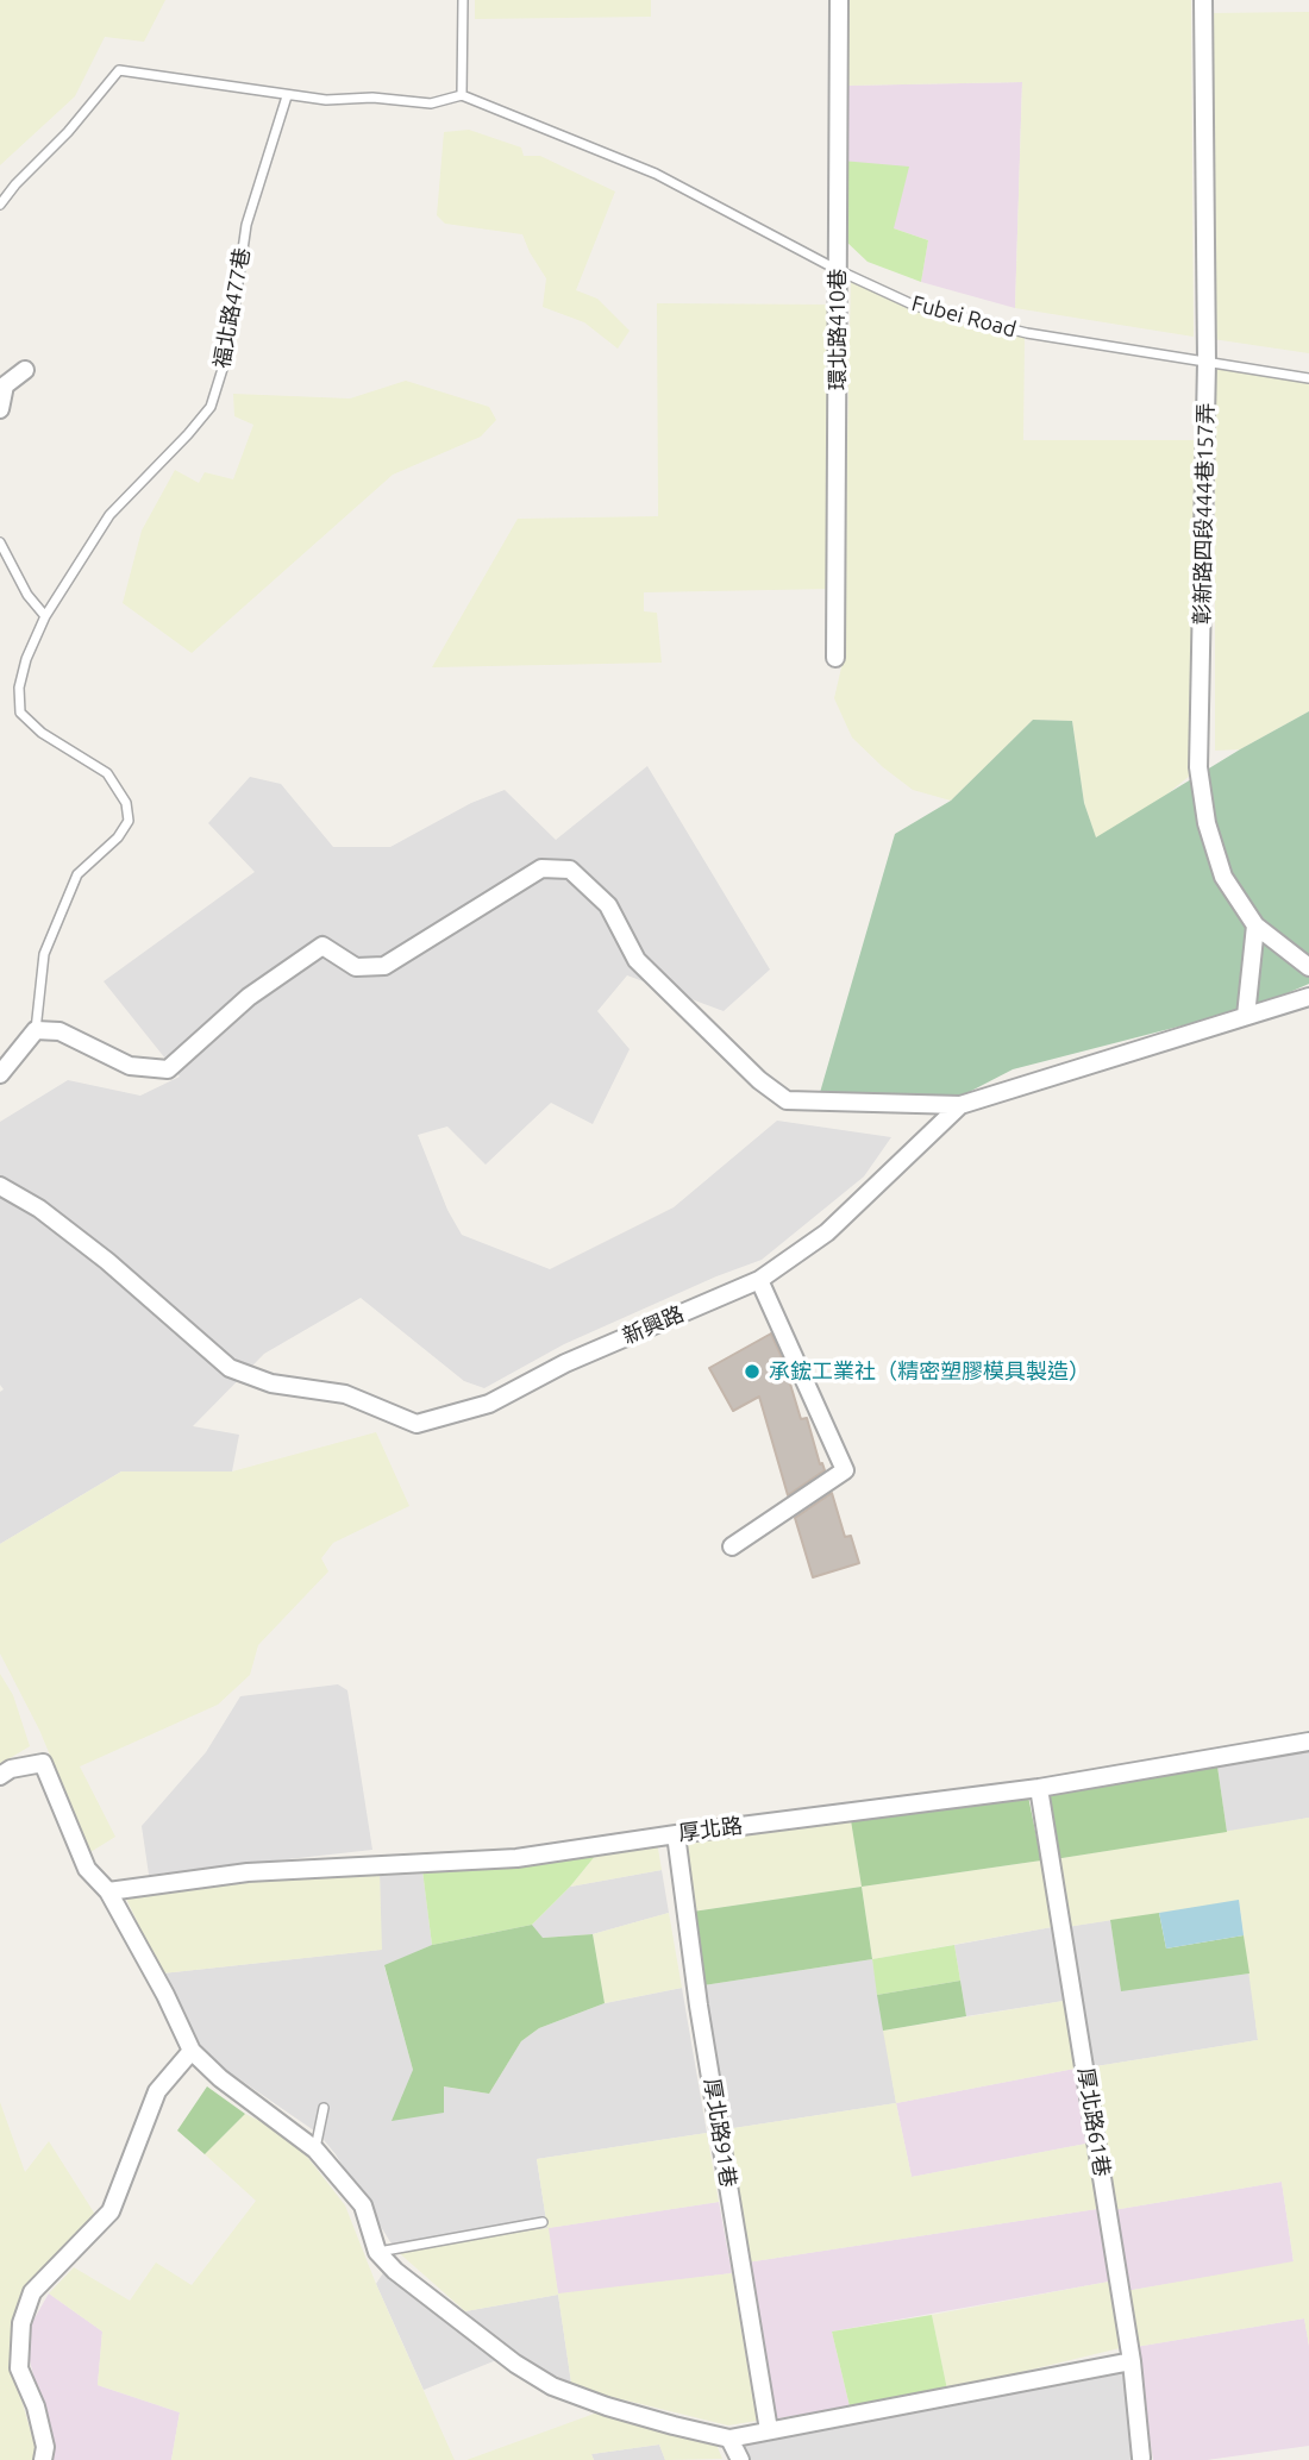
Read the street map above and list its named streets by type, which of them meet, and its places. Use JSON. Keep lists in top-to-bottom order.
{
  "streets": {
    "street": [
      "環北路410巷",
      "彰新路四段444巷157弄",
      "新興路",
      "厚北路",
      "厚北路61巷",
      "厚北路91巷"
    ],
    "lane": ["福北路477巷", "Fubei Road"]
  },
  "crossings": [
    ["Fubei Road", "環北路410巷"],
    ["Fubei Road", "彰新路四段444巷157弄"],
    ["厚北路", "厚北路61巷"],
    ["厚北路", "厚北路91巷"]
  ],
  "places": ["承鋐工業社（精密塑膠模具製造）"]
}
